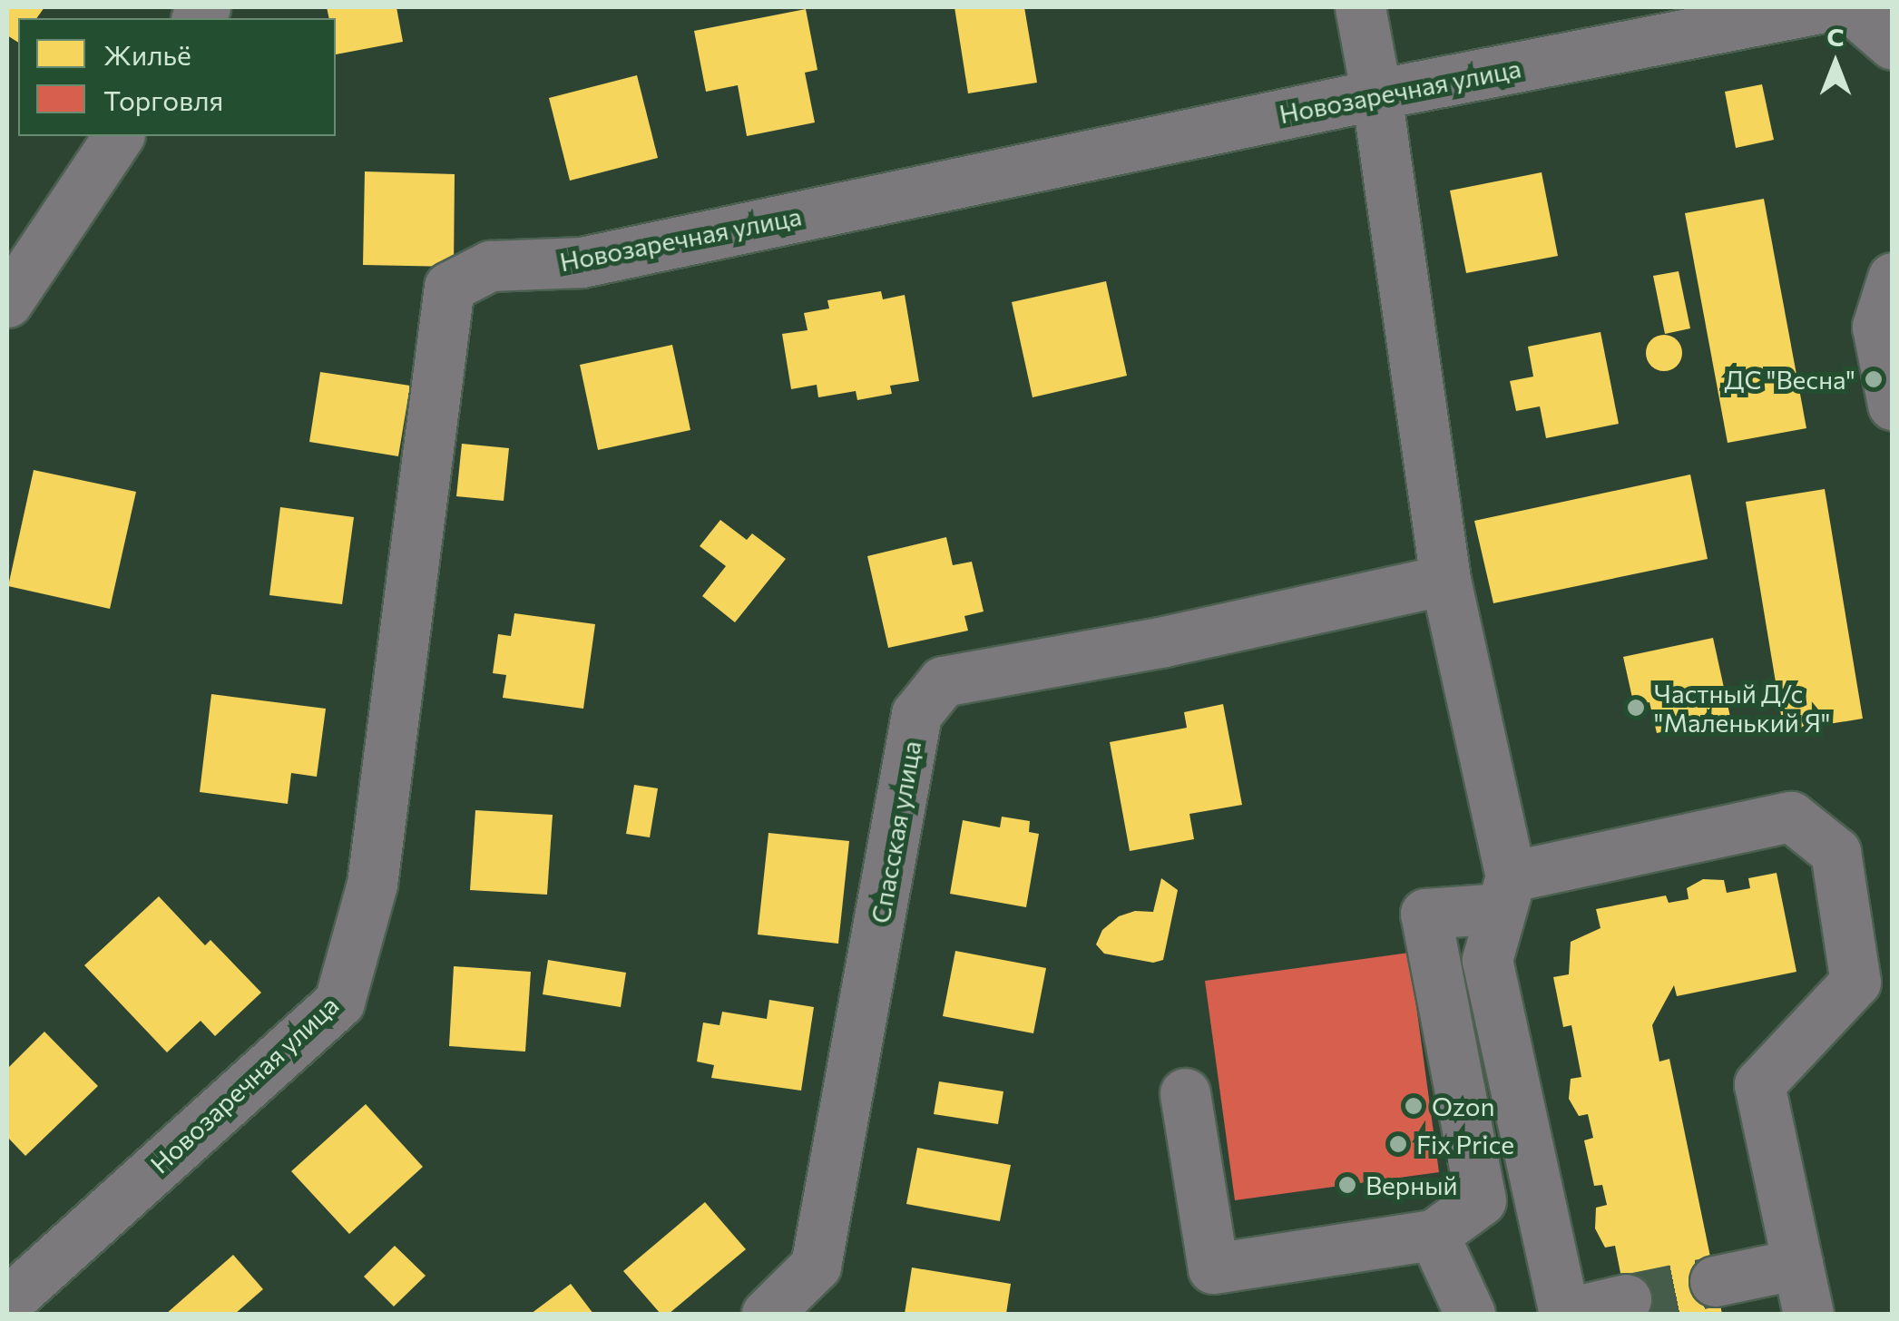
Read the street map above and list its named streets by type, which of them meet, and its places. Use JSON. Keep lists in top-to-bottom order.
{
  "streets": {
    "street": ["Новозаречная улица", "Спасская улица"]
  },
  "places": [
    "ДС \"Весна\"",
    "Частный Д/с \"Маленький Я\"",
    "Ozon",
    "Fix Price",
    "Верный"
  ],
  "legend": ["Жильё", "Торговля"],
  "north": "top"
}
